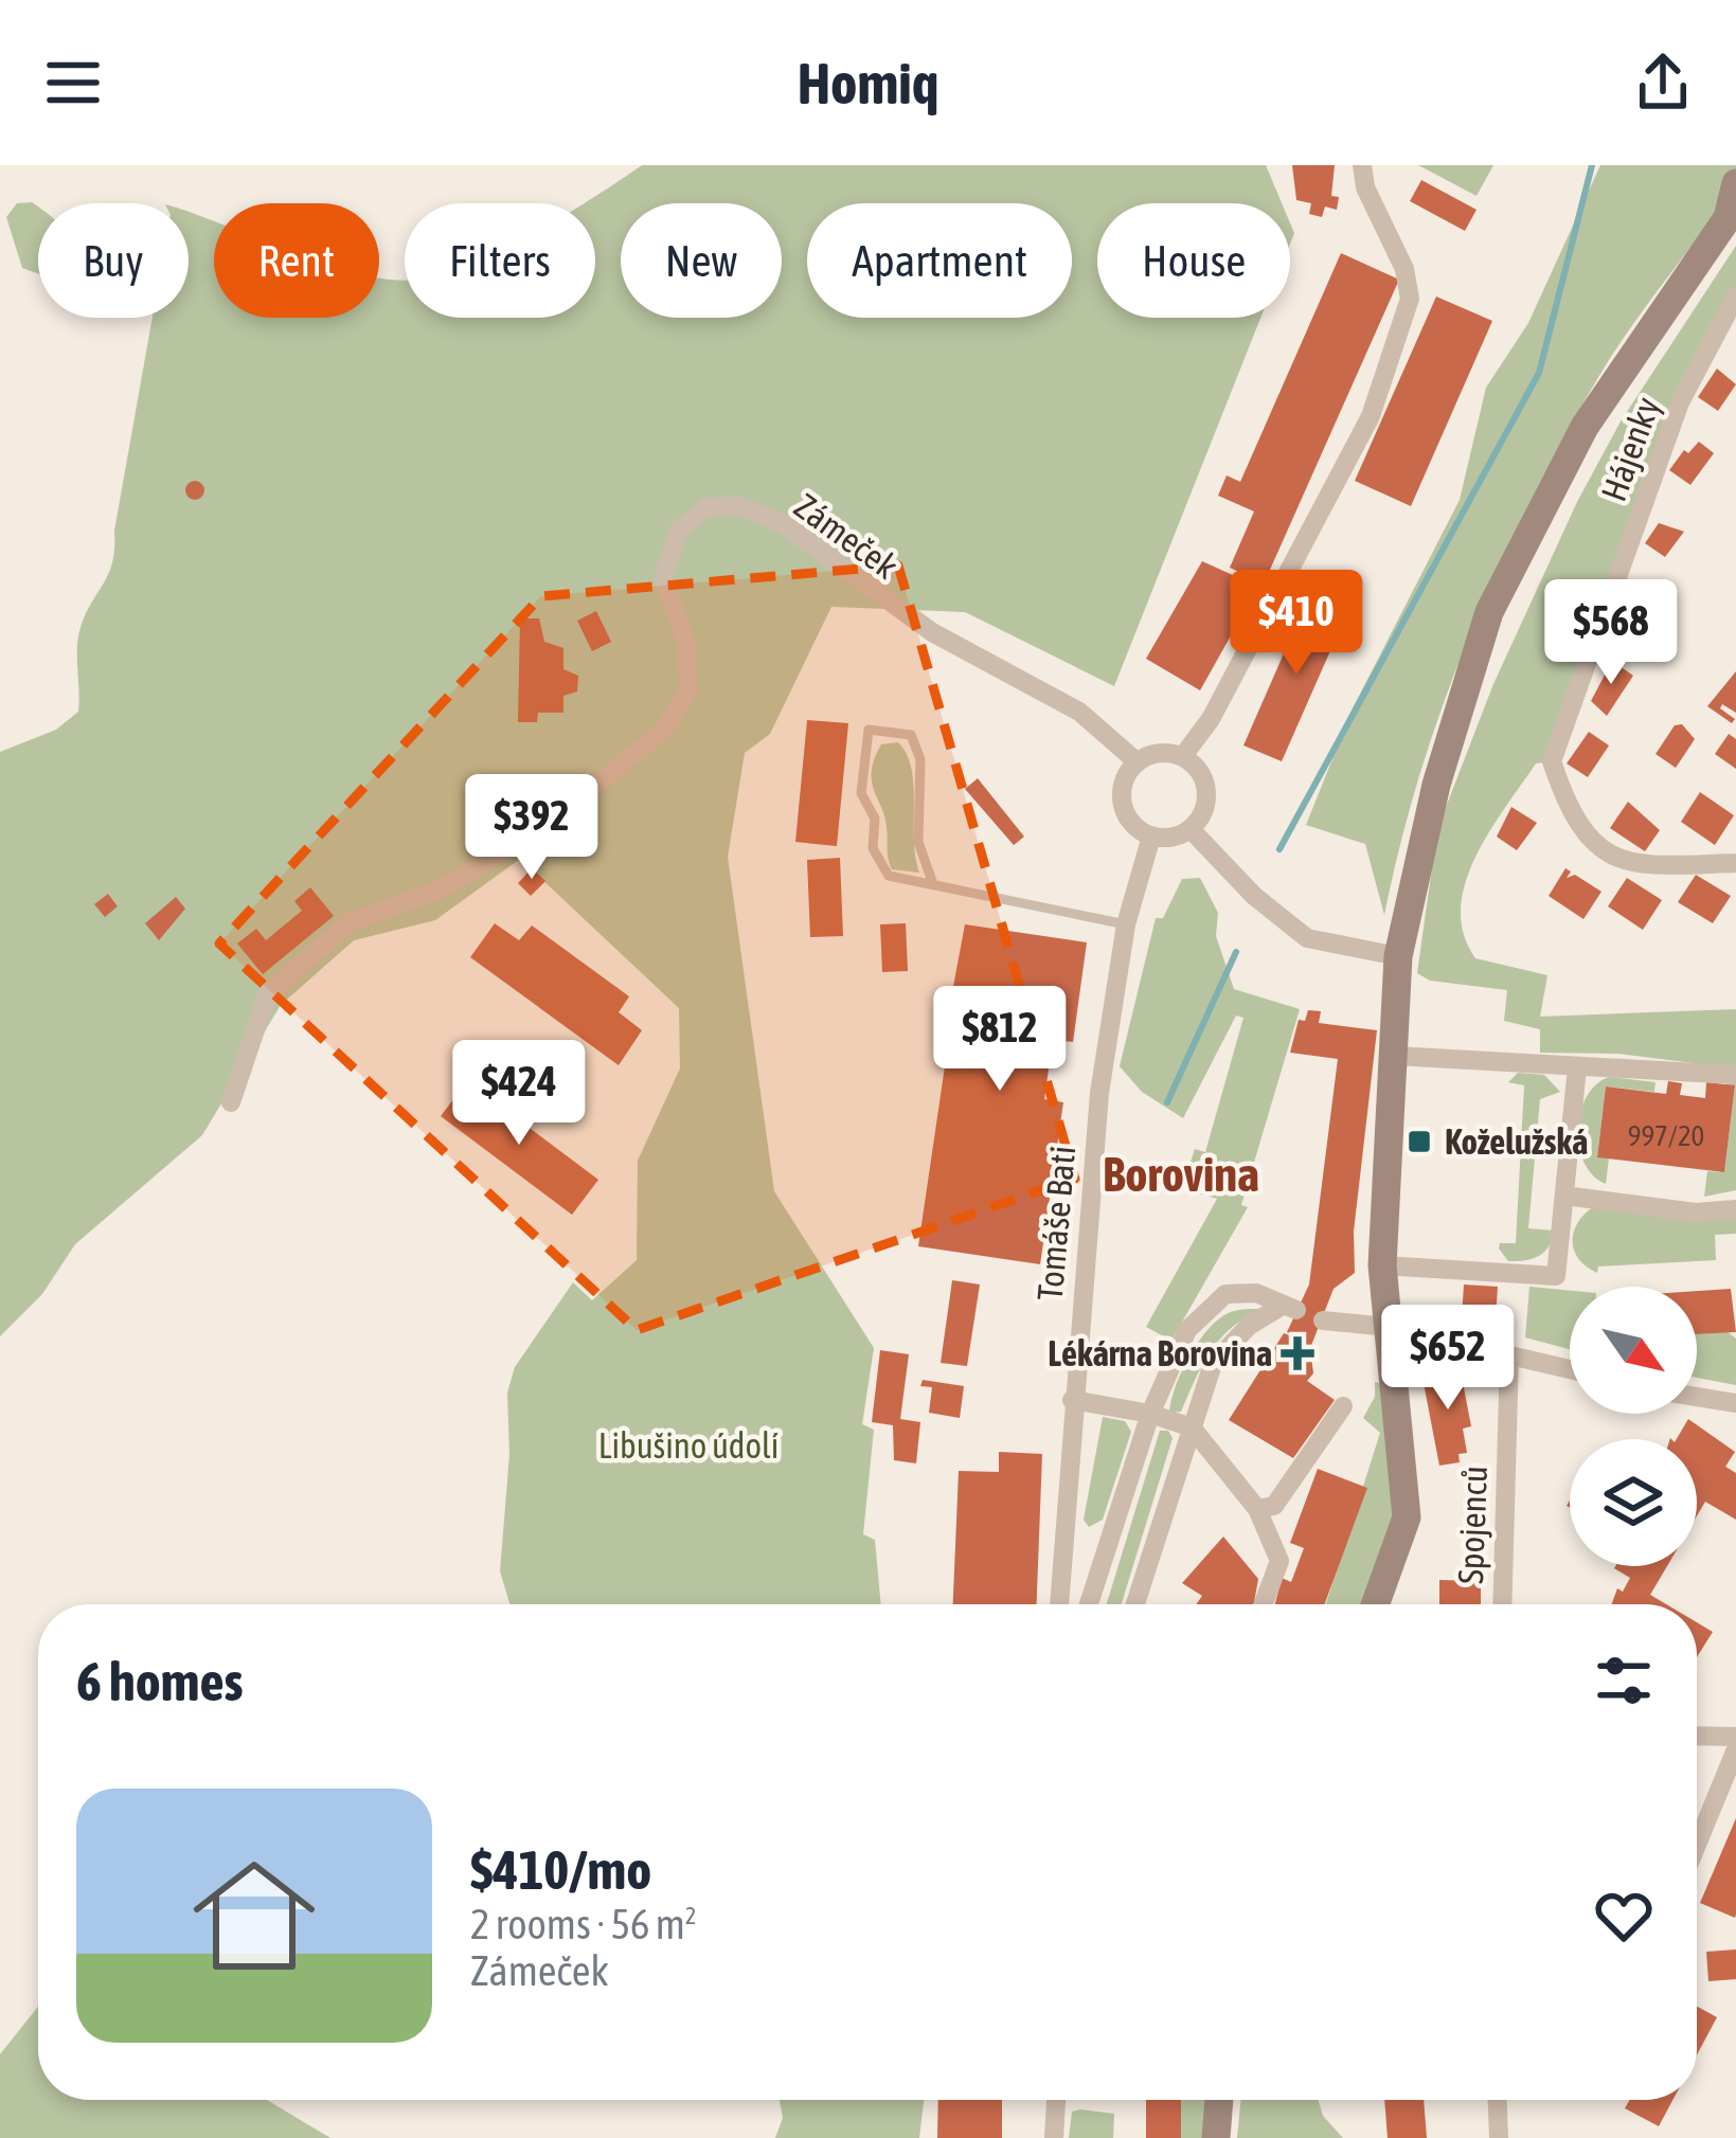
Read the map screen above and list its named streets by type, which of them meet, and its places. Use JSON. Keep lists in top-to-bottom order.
{
  "streets": {
    "street": [
      "Hájenky",
      "Zámeček",
      "Tomáše Bati",
      "Spojenců"
    ]
  },
  "crossings": [
    ["Zámeček", "Tomáše Bati"]
  ],
  "districts": ["Borovina"],
  "parks": ["Libušino údolí"],
  "places": {
    "transit": ["Koželužská"],
    "health": ["Lékárna Borovina"]
  },
  "house_numbers": ["997/20"],
  "north": "bottom right",
  "page": {
    "header": "Homiq",
    "chip": [
      "Buy",
      "Rent",
      "Filters",
      "New",
      "Apartment",
      "House"
    ],
    "price": [
      "$410",
      "$568",
      "$392",
      "$812",
      "$424",
      "$652"
    ],
    "heading": "6 homes",
    "list": [
      {
        "name": "$410/mo",
        "note": "2 rooms · 56 m² · Zámeček"
      }
    ]
  }
}
